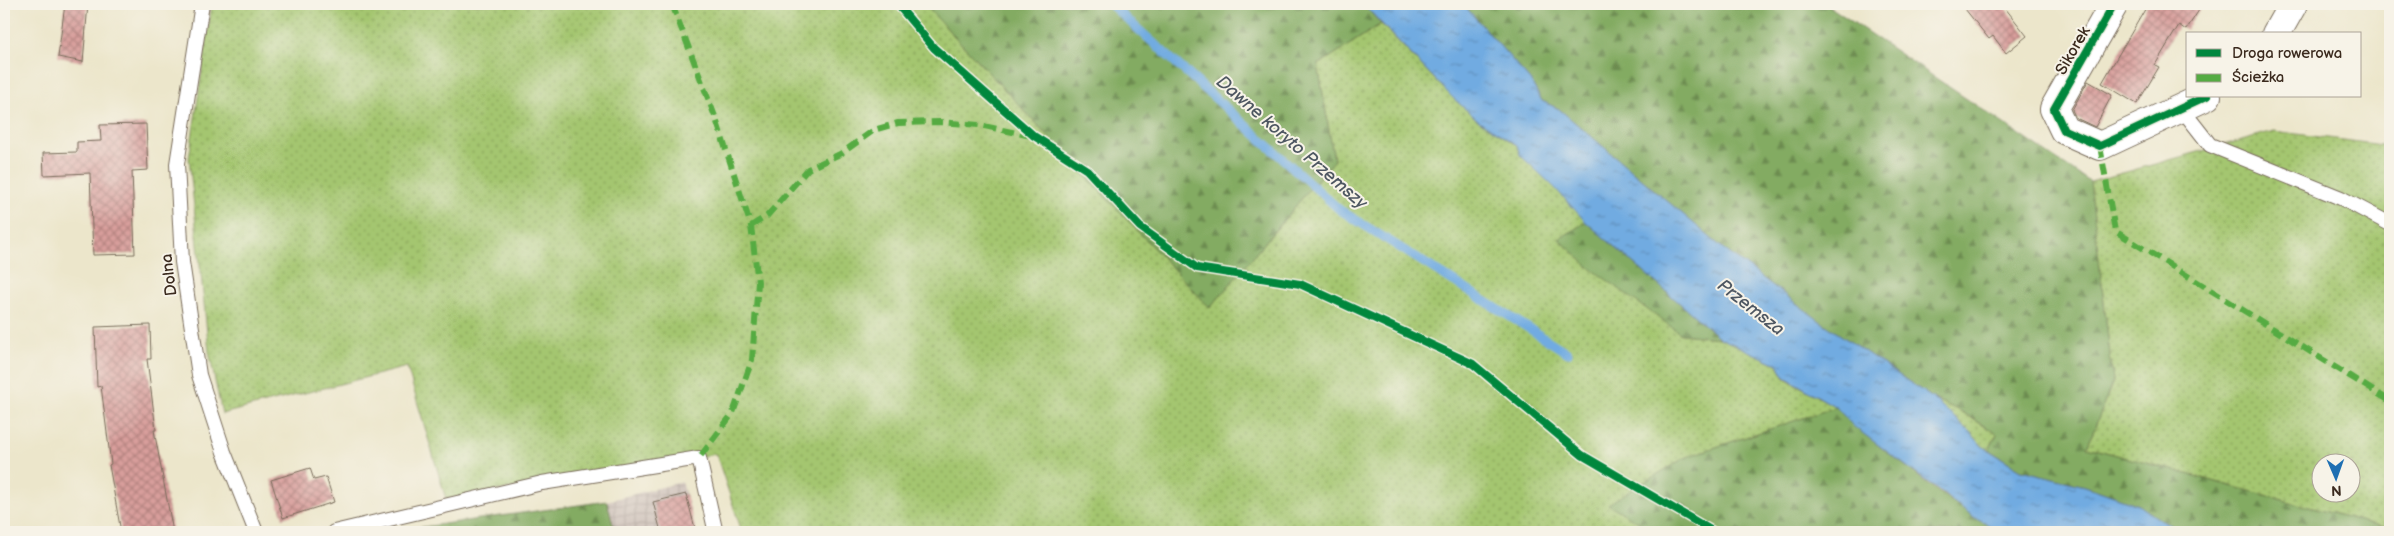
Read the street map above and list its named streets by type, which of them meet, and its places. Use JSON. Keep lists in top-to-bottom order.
{
  "streets": {
    "street": ["Sikorek"],
    "lane": ["Dolna"]
  },
  "water": ["Dawne koryto Przemszy", "Przemsza"],
  "legend": ["Droga rowerowa", "Ścieżka"],
  "north": "bottom"
}
